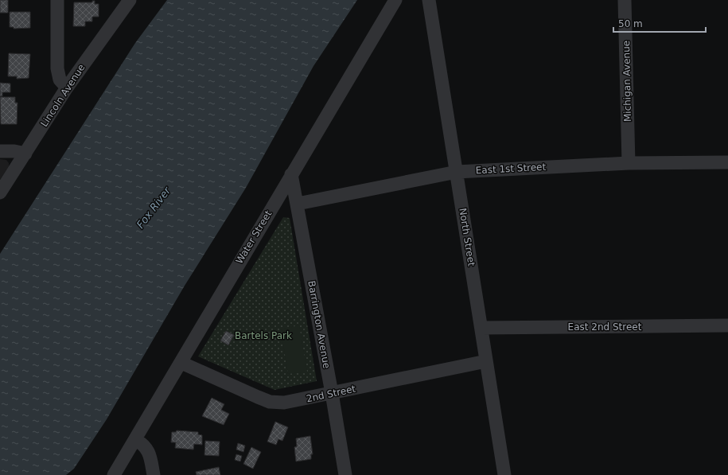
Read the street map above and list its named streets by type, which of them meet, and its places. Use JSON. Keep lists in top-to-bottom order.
{
  "streets": {
    "street": [
      "Michigan Avenue",
      "Lincoln Avenue",
      "East 1st Street",
      "Water Street",
      "North Street",
      "Barrington Avenue",
      "East 2nd Street",
      "2nd Street"
    ]
  },
  "crossings": [
    ["Michigan Avenue", "East 1st Street"],
    ["East 1st Street", "North Street"],
    ["East 1st Street", "Barrington Avenue"],
    ["Water Street", "Barrington Avenue"],
    ["Water Street", "2nd Street"],
    ["North Street", "East 2nd Street"],
    ["North Street", "2nd Street"],
    ["Barrington Avenue", "2nd Street"]
  ],
  "water": ["Fox River"],
  "parks": ["Bartels Park"],
  "scale_bar": "50 m"
}
